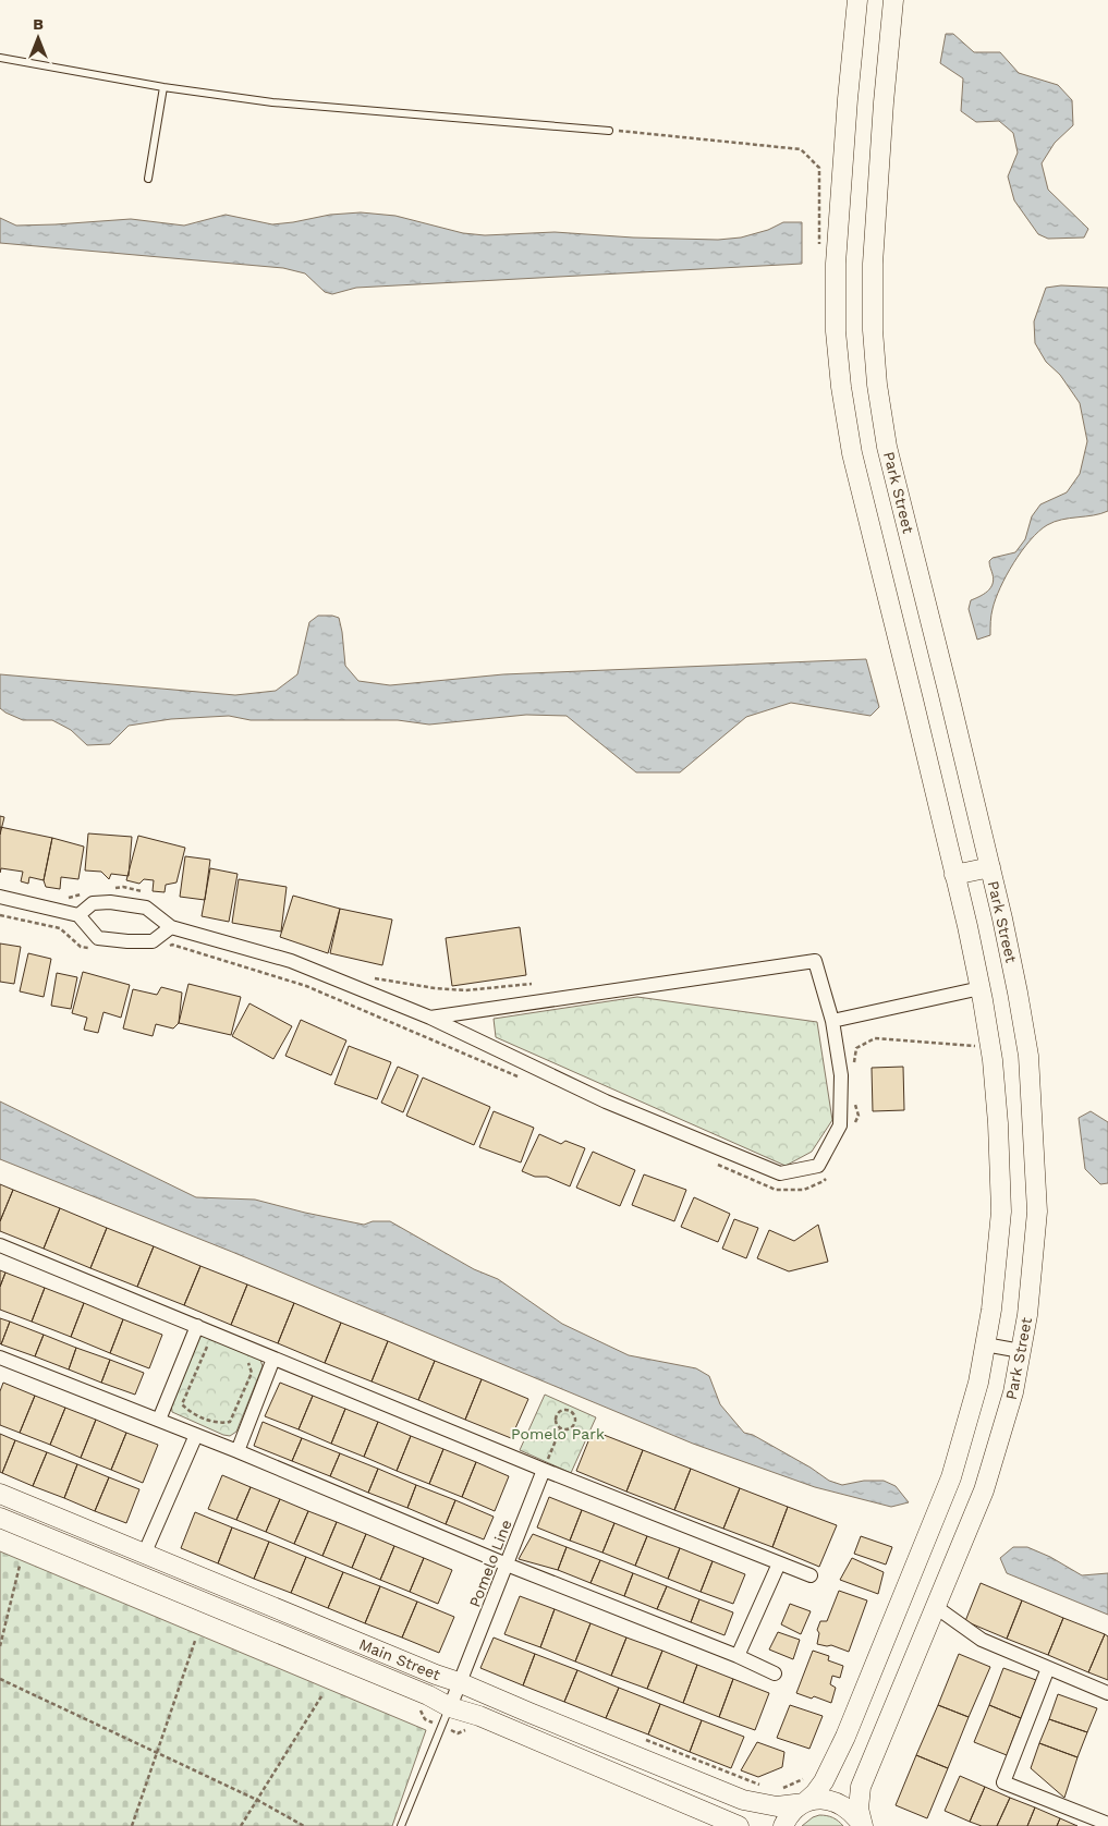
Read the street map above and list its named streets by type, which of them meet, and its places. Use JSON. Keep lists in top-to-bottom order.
{
  "streets": {
    "street": ["Park Street", "Pomelo Line", "Main Street"]
  },
  "crossings": [
    ["Park Street", "Main Street"],
    ["Pomelo Line", "Main Street"]
  ],
  "parks": ["Pomelo Park"],
  "north": "top"
}
